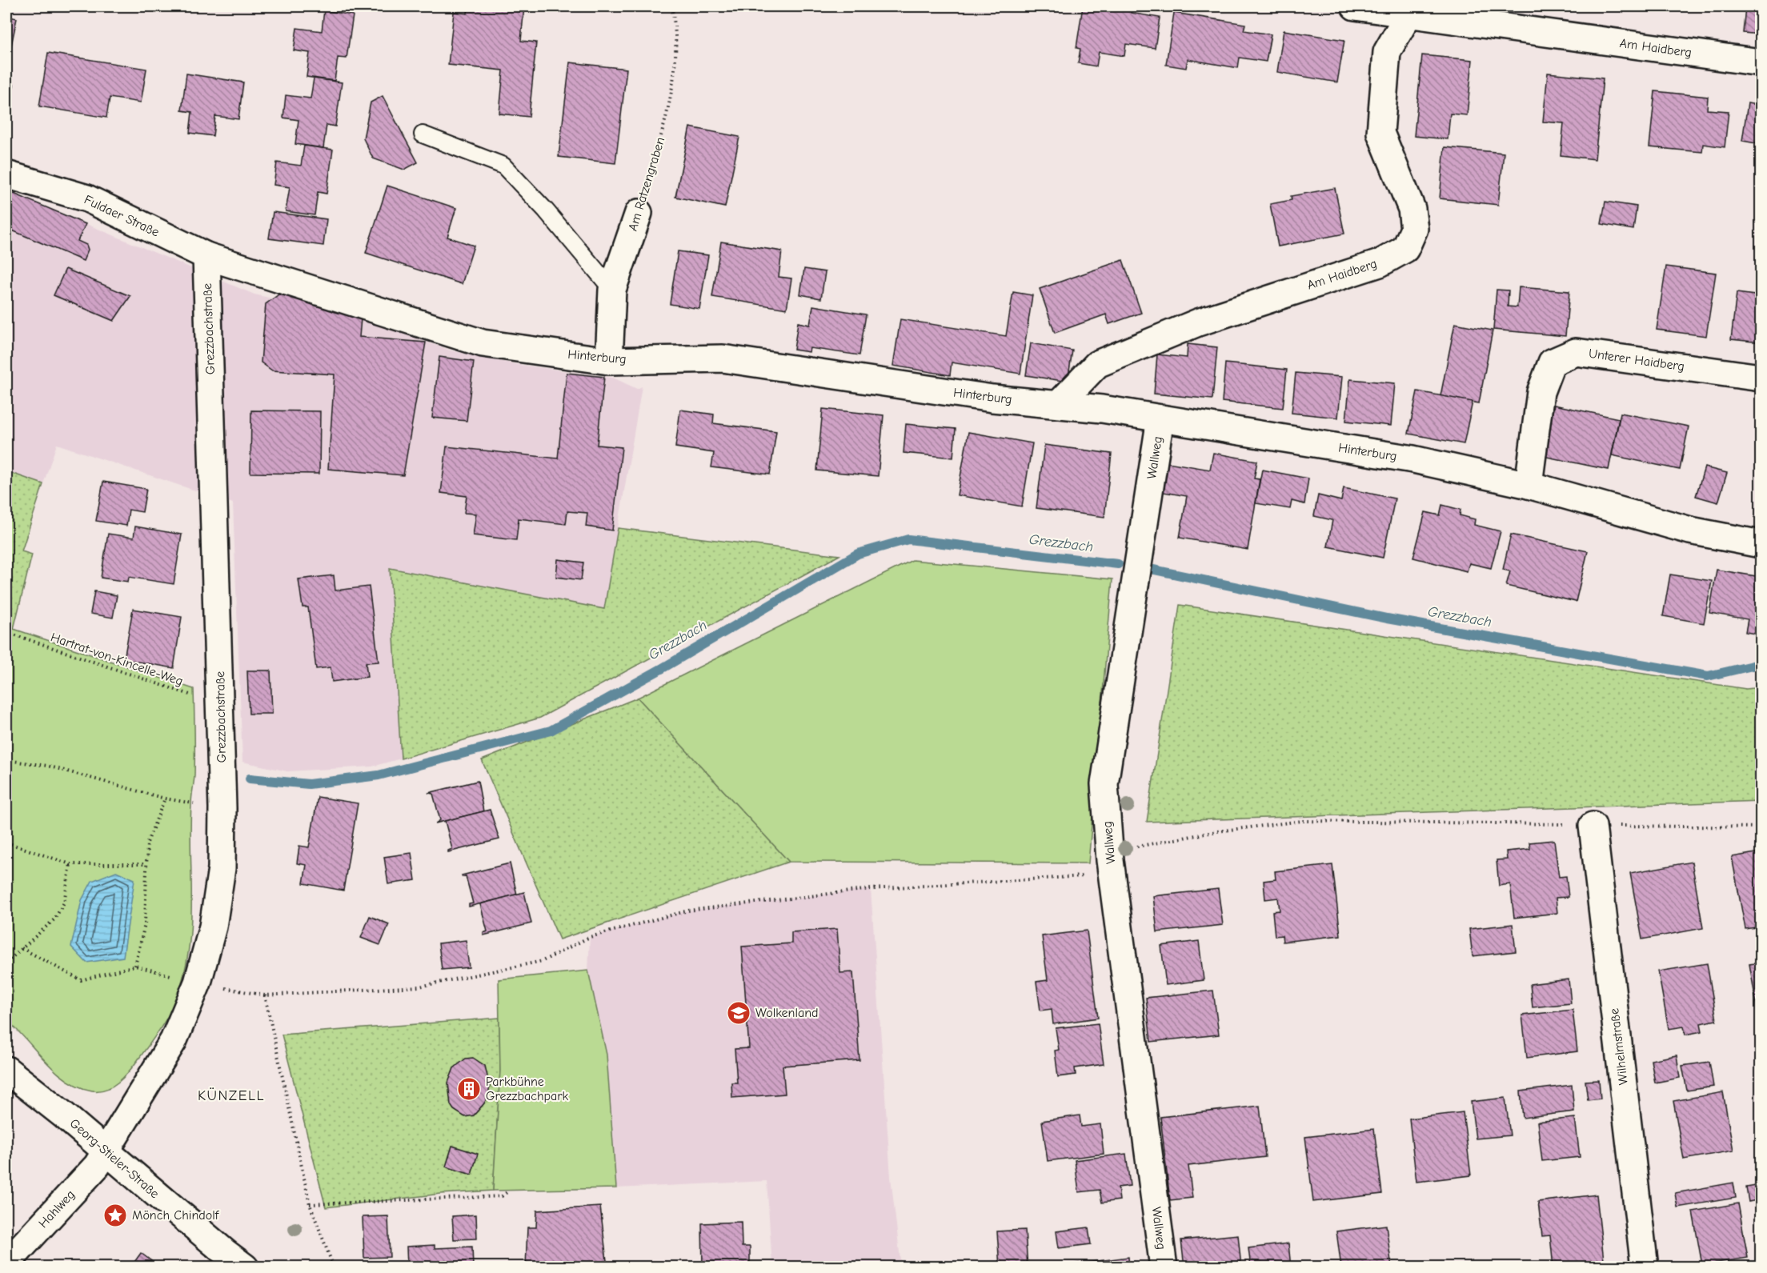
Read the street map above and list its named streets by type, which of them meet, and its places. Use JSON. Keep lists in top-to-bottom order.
{
  "streets": {
    "street": [
      "Am Haidberg",
      "Am Ratzengraben",
      "Fuldaer Straße",
      "Grezzbachstraße",
      "Hinterburg",
      "Unterer Haidberg",
      "Wallweg",
      "Wilhelmstraße",
      "Georg-Stieler-Straße",
      "Hahlweg"
    ],
    "path": ["Hartrat-von-Kincelle-Weg"]
  },
  "crossings": [
    ["Am Haidberg", "Hinterburg"],
    ["Am Ratzengraben", "Hinterburg"],
    ["Fuldaer Straße", "Grezzbachstraße"],
    ["Fuldaer Straße", "Hinterburg"],
    ["Grezzbachstraße", "Hinterburg"],
    ["Grezzbachstraße", "Hartrat-von-Kincelle-Weg"],
    ["Grezzbachstraße", "Georg-Stieler-Straße"],
    ["Grezzbachstraße", "Hahlweg"],
    ["Hinterburg", "Unterer Haidberg"],
    ["Hinterburg", "Wallweg"],
    ["Georg-Stieler-Straße", "Hahlweg"]
  ],
  "districts": ["KÜNZELL"],
  "water": ["Grezzbach"],
  "places": {
    "school or university": ["Wolkenland"],
    "building": ["Parkbühne Grezzbachpark"],
    "place": ["Mönch Chindolf"]
  }
}
